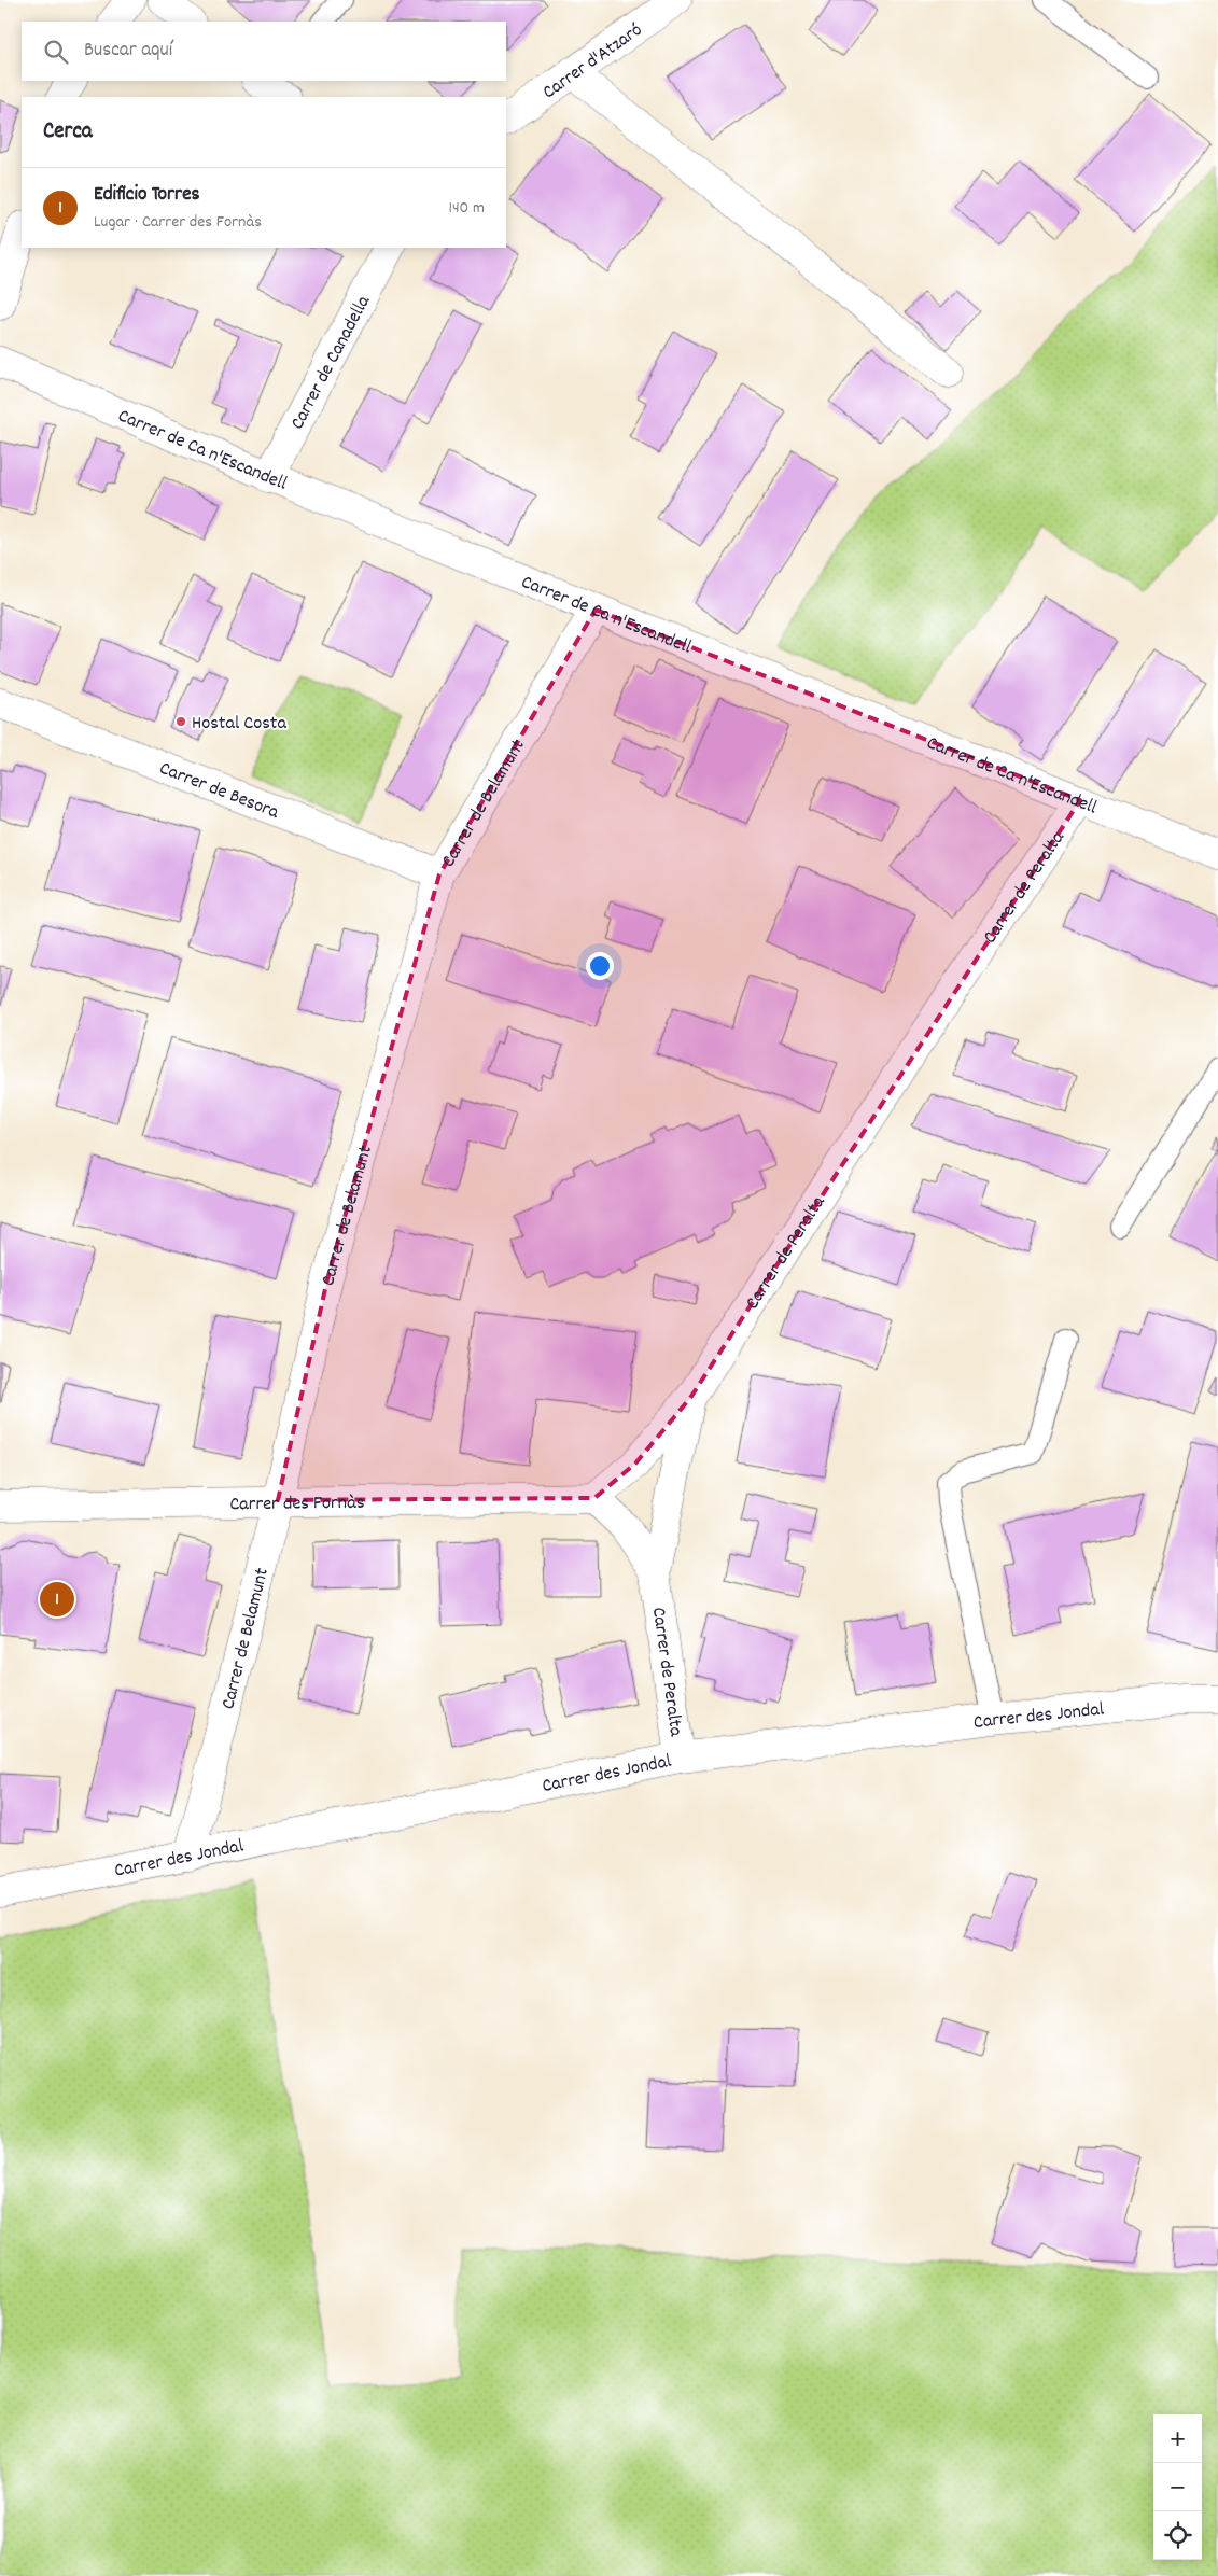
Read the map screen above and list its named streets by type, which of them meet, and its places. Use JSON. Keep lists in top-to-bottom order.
{
  "streets": {
    "street": [
      "Carrer d'Atzaró",
      "Carrer de Canadella",
      "Carrer de Ca n'Escandell",
      "Carrer de Besora",
      "Carrer de Belamunt",
      "Carrer de Peralta",
      "Carrer des Fornàs",
      "Carrer des Jondal"
    ]
  },
  "crossings": [
    ["Carrer de Canadella", "Carrer de Ca n'Escandell"],
    ["Carrer de Ca n'Escandell", "Carrer de Belamunt"],
    ["Carrer de Ca n'Escandell", "Carrer de Peralta"],
    ["Carrer de Besora", "Carrer de Belamunt"],
    ["Carrer de Belamunt", "Carrer des Fornàs"],
    ["Carrer de Belamunt", "Carrer des Jondal"],
    ["Carrer de Peralta", "Carrer des Jondal"]
  ],
  "places": ["Hostal Costa"],
  "page": {
    "search": "Buscar aquí",
    "heading": "Cerca",
    "list": [
      {
        "mark": "1",
        "name": "Edificio Torres",
        "note": "Lugar · Carrer des Fornàs",
        "value": "140 m"
      }
    ],
    "pins": "1",
    "map_buttons": ["+", "−"]
  }
}
